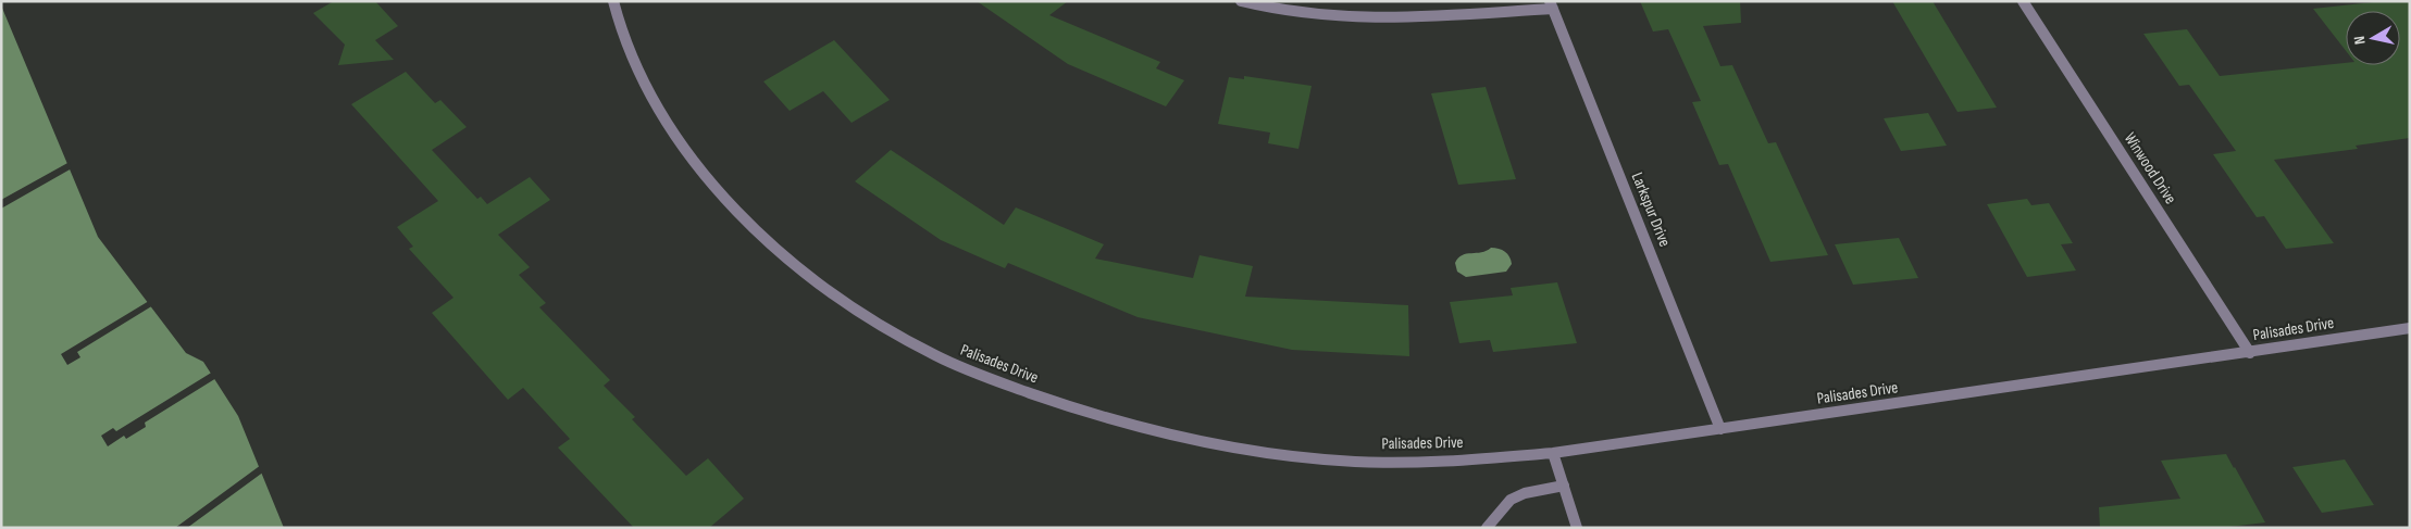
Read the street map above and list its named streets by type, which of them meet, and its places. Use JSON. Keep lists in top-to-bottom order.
{
  "streets": {
    "street": ["Winwood Drive", "Larkspur Drive", "Palisades Drive"]
  },
  "crossings": [
    ["Winwood Drive", "Palisades Drive"],
    ["Larkspur Drive", "Palisades Drive"]
  ],
  "north": "left"
}
